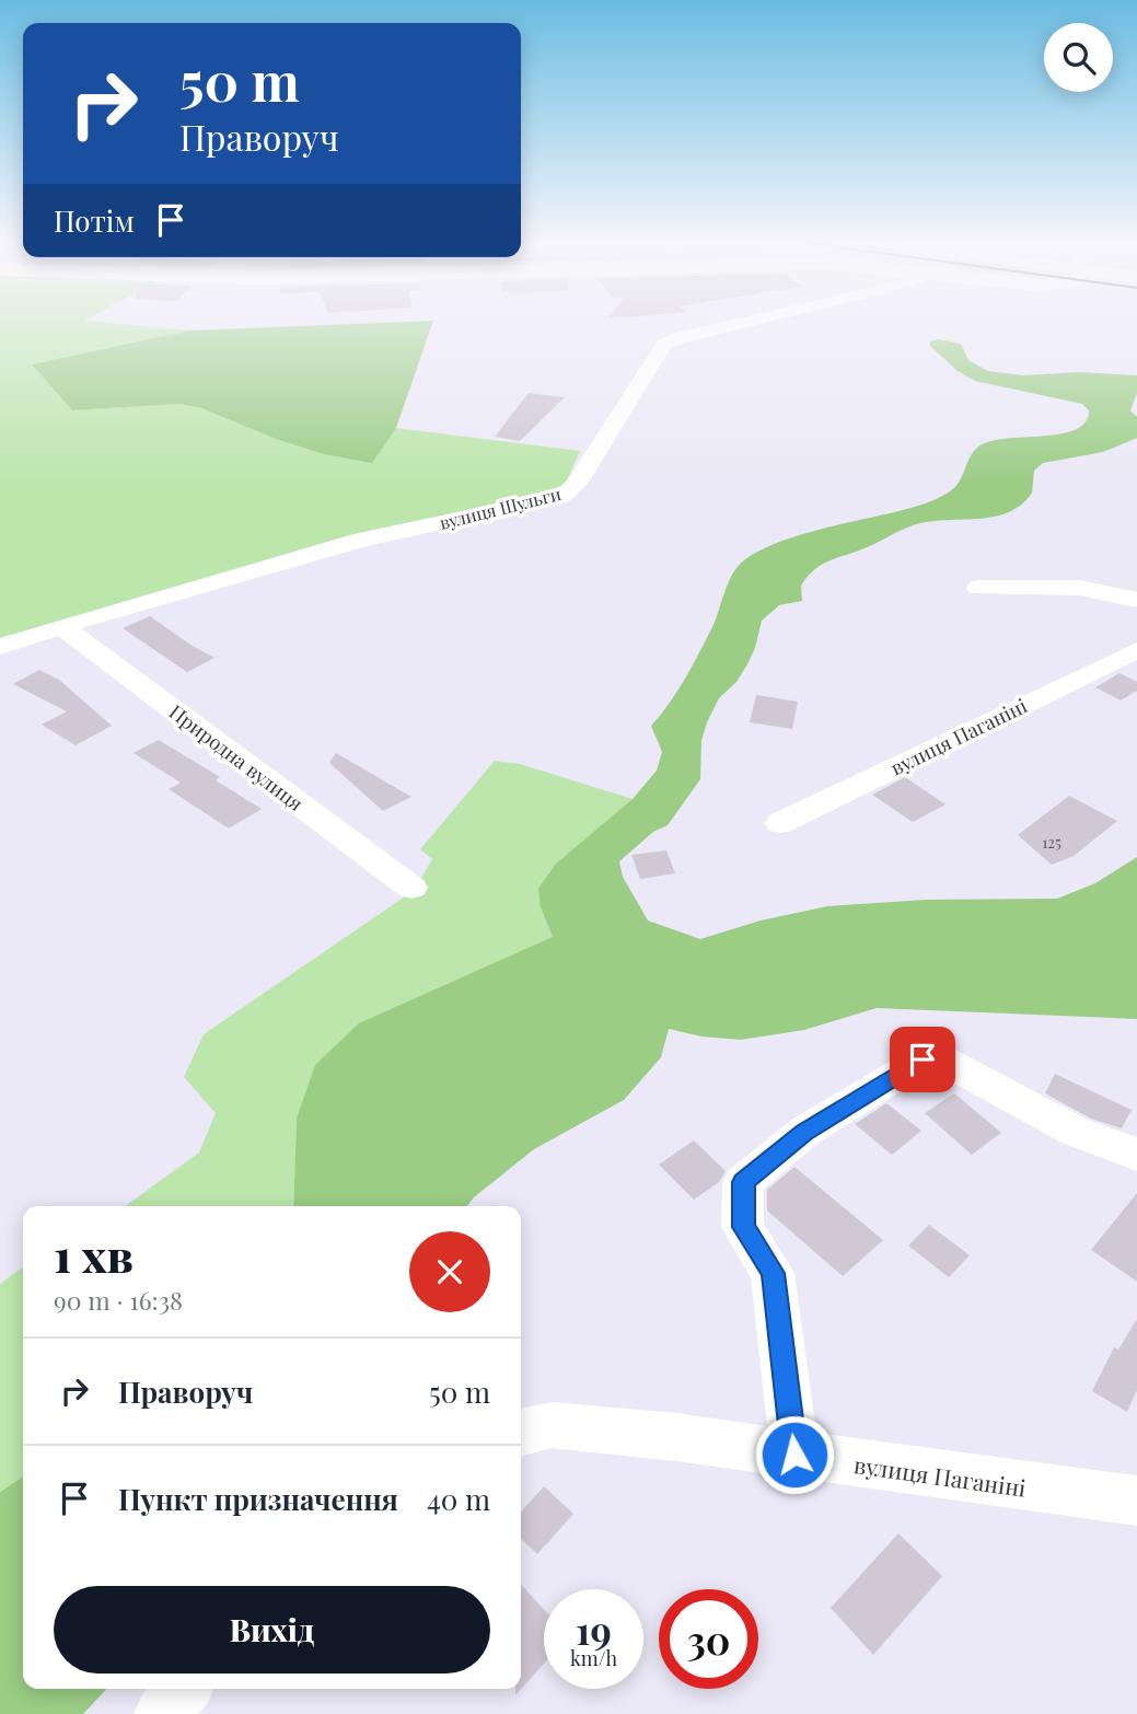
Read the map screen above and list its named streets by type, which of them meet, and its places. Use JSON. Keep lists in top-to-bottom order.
{
  "streets": {
    "street": ["вулиця Шульги", "вулиця Паганіні", "Природна вулиця"]
  },
  "crossings": [
    ["вулиця Шульги", "Природна вулиця"]
  ],
  "house_numbers": ["125"],
  "page": {
    "turn": ["50 m", "Праворуч"],
    "then": "Потім",
    "heading": ["1 хв", "90 m · 16:38"],
    "list": [
      {
        "name": "Праворуч",
        "value": "50 m"
      },
      {
        "name": "Пункт призначення",
        "value": "40 m"
      }
    ],
    "buttons": "Вихід",
    "speed": "19 km/h",
    "limit": "30"
  }
}
